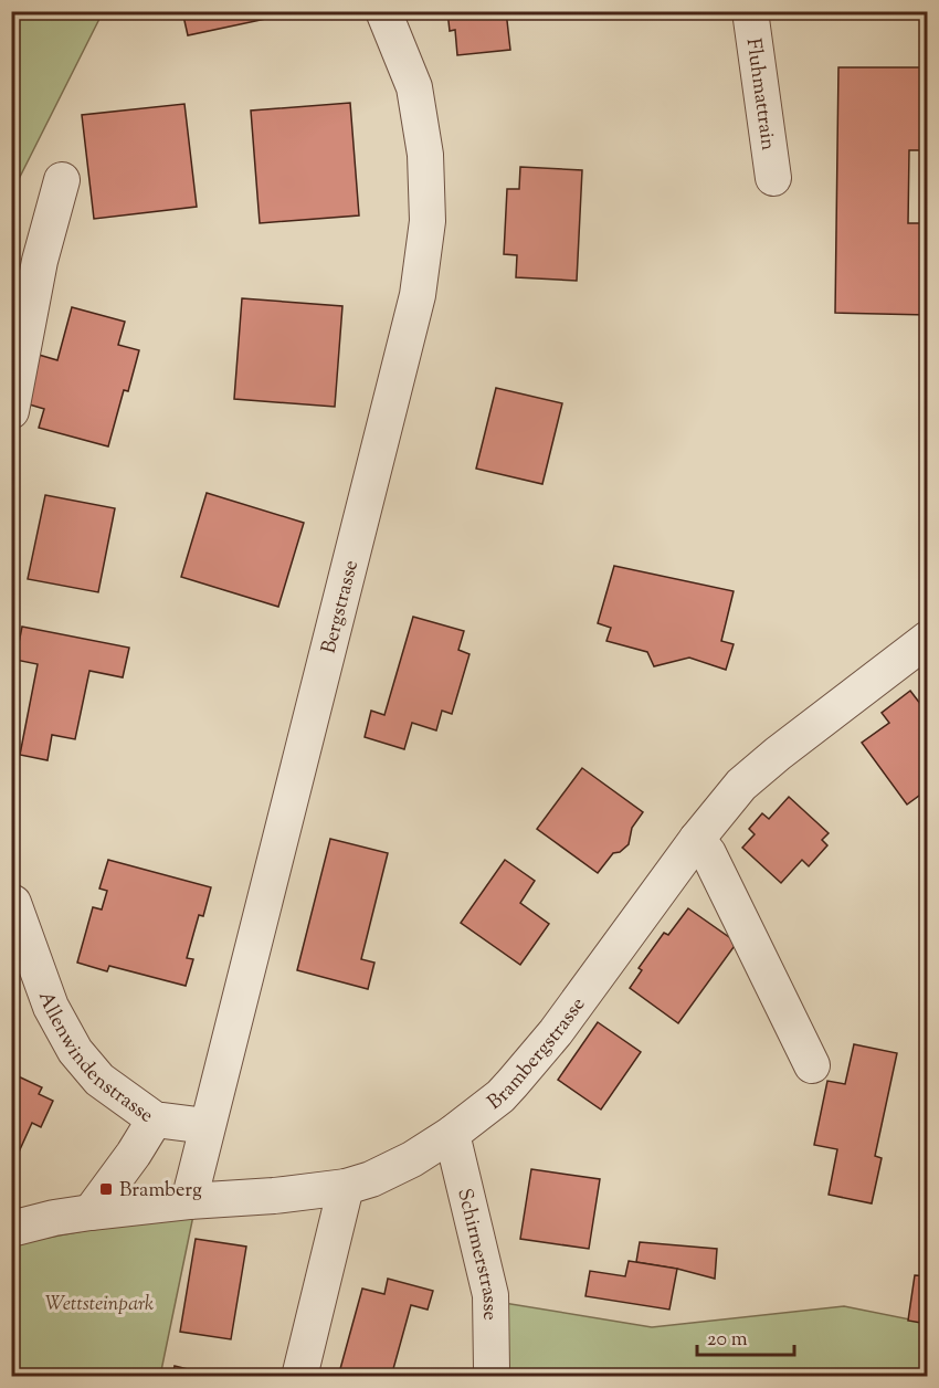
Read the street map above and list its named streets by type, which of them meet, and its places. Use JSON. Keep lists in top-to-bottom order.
{
  "streets": {
    "street": [
      "Fluhmattrain",
      "Bergstrasse",
      "Allenwindenstrasse",
      "Brambergstrasse",
      "Schirmerstrasse"
    ]
  },
  "crossings": [
    ["Bergstrasse", "Allenwindenstrasse"],
    ["Bergstrasse", "Brambergstrasse"],
    ["Brambergstrasse", "Schirmerstrasse"]
  ],
  "parks": ["Wettsteinpark"],
  "places": {
    "transit": ["Bramberg"]
  },
  "scale_bar": "20 m"
}
